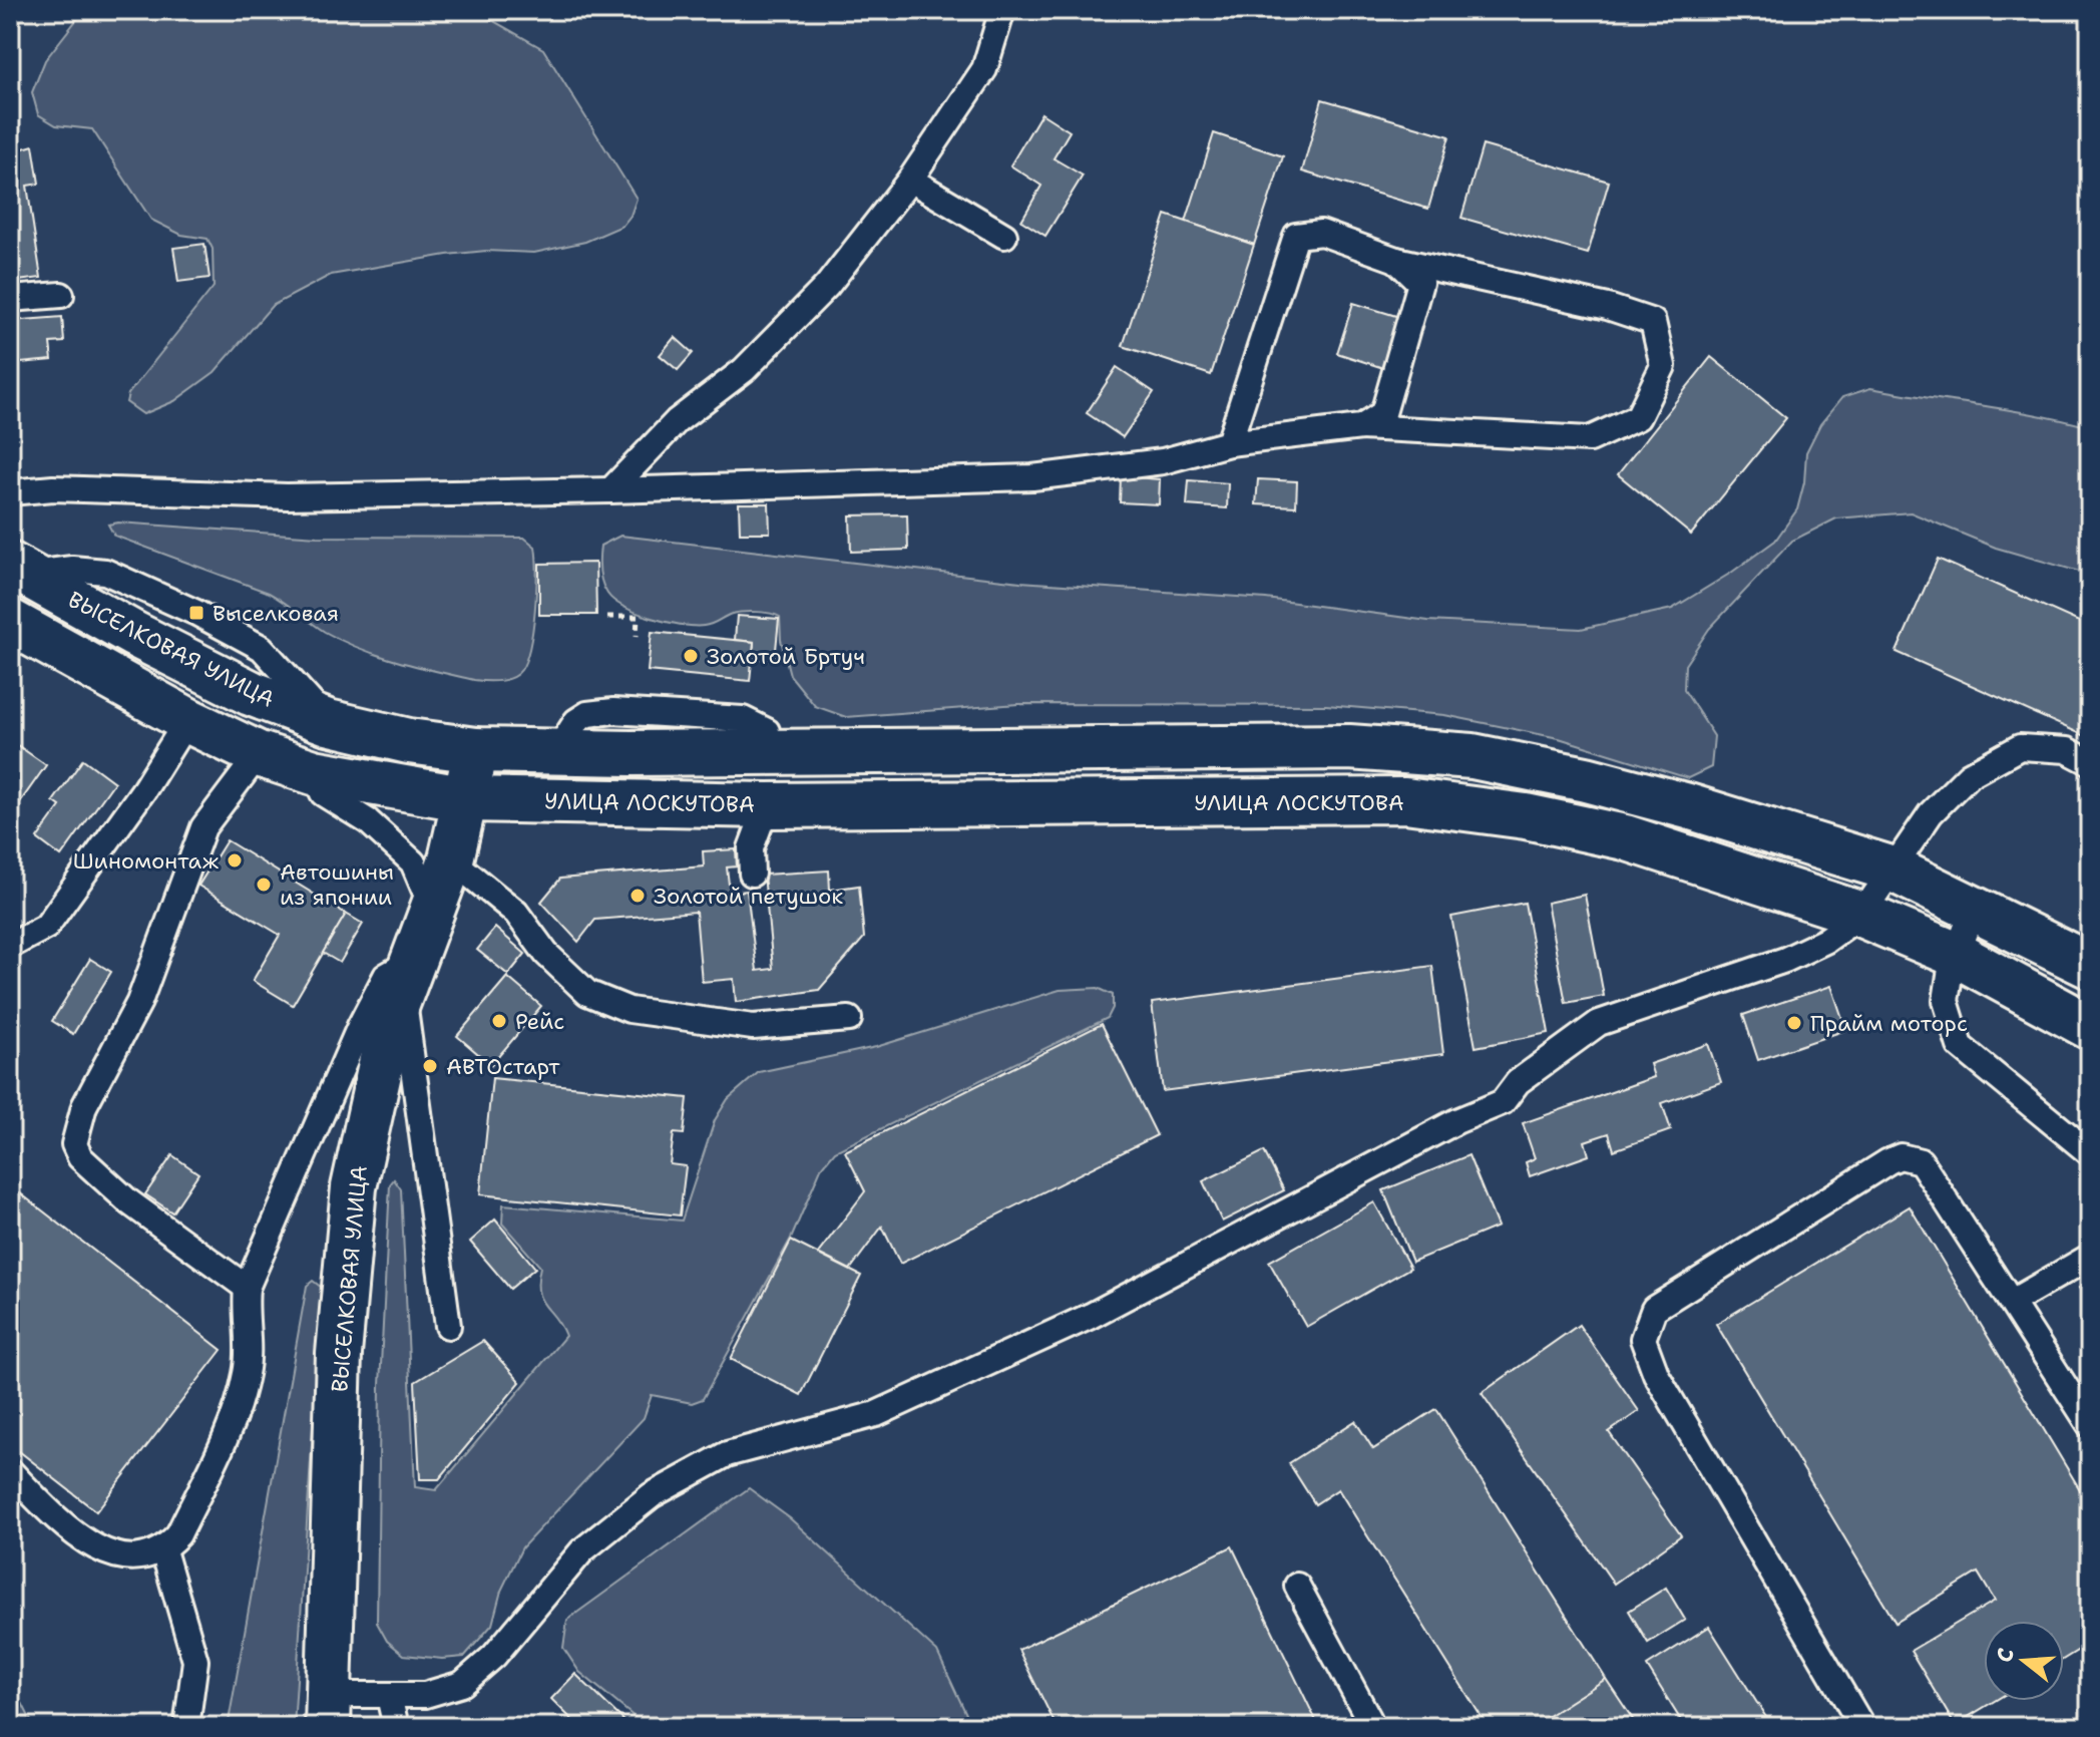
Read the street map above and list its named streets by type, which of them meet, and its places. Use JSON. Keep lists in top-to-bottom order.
{
  "streets": {
    "main road": ["ВЫСЕЛКОВАЯ УЛИЦА", "УЛИЦА ЛОСКУТОВА"]
  },
  "crossings": [
    ["ВЫСЕЛКОВАЯ УЛИЦА", "УЛИЦА ЛОСКУТОВА"]
  ],
  "places": {
    "transit": ["Выселковая"],
    "other": [
      "Золотой Бртуч",
      "Шиномонтаж",
      "Автошины из японии",
      "Золотой петушок",
      "Рейс",
      "Прайм моторс",
      "АВТОстарт"
    ]
  },
  "north": "left"
}
